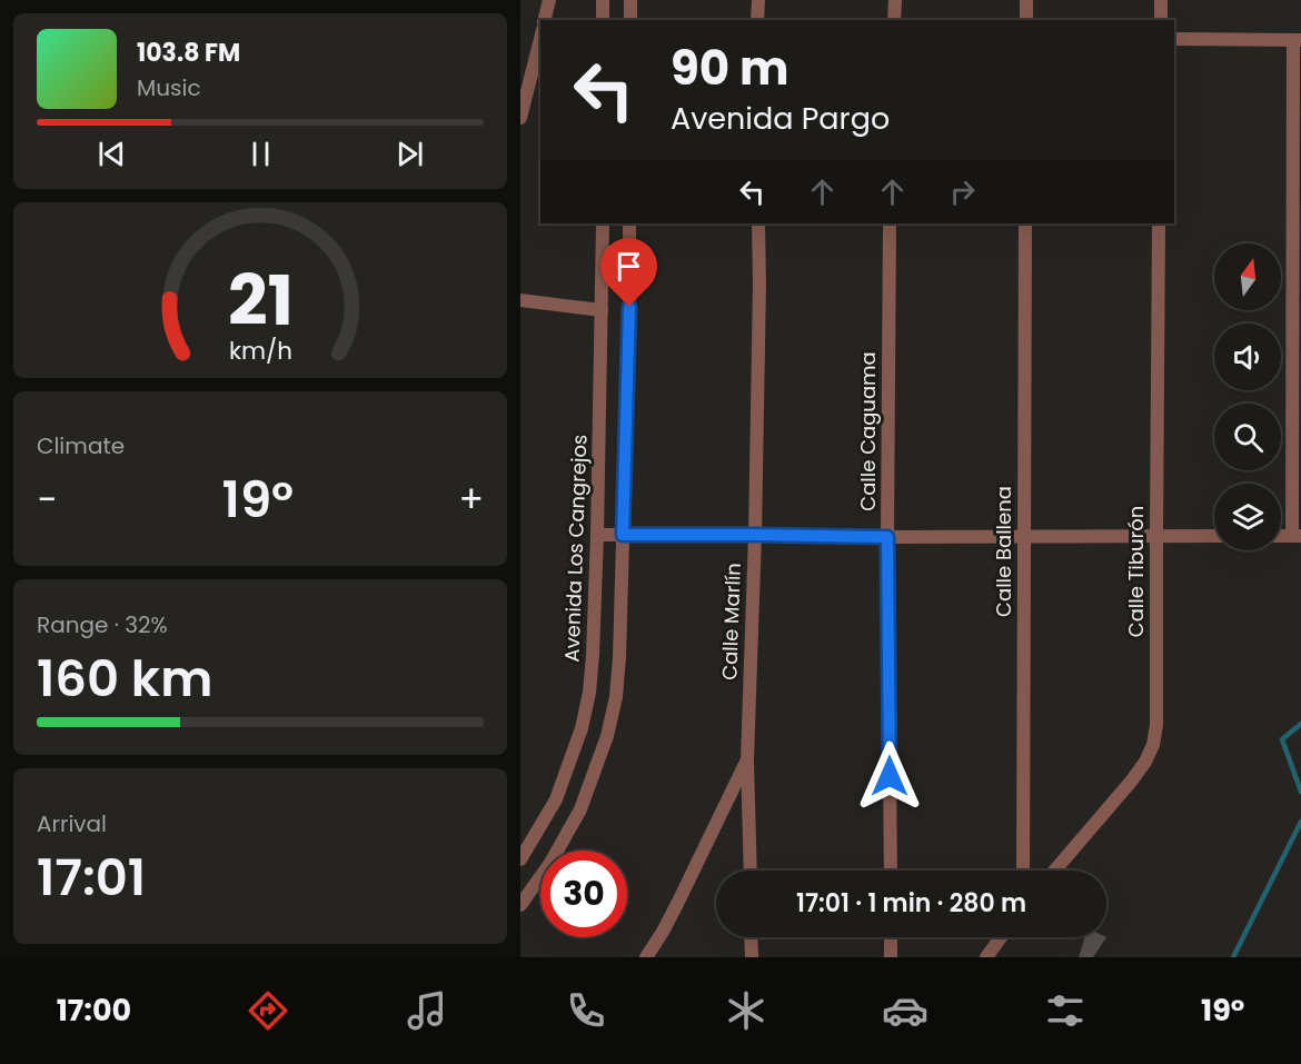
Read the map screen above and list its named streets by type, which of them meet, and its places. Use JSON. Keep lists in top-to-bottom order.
{
  "streets": {
    "street": [
      "Calle Caguama",
      "Avenida Los Cangrejos",
      "Calle Ballena",
      "Calle Tiburón",
      "Calle Marlín"
    ]
  },
  "north": "top",
  "page": {
    "turn": ["90 m", "Avenida Pargo"],
    "song": ["103.8 FM", "Music"],
    "tile": [
      "Climate",
      ["Range · 32%", "160 km"],
      ["Arrival", "17:01"]
    ],
    "heat": ["−", "19°", "+"],
    "limit": "30",
    "trip": "17:01 · 1 min · 280 m",
    "tabs": ["17:00", "19°"],
    "gauge": ["21", "km/h"]
  }
}
